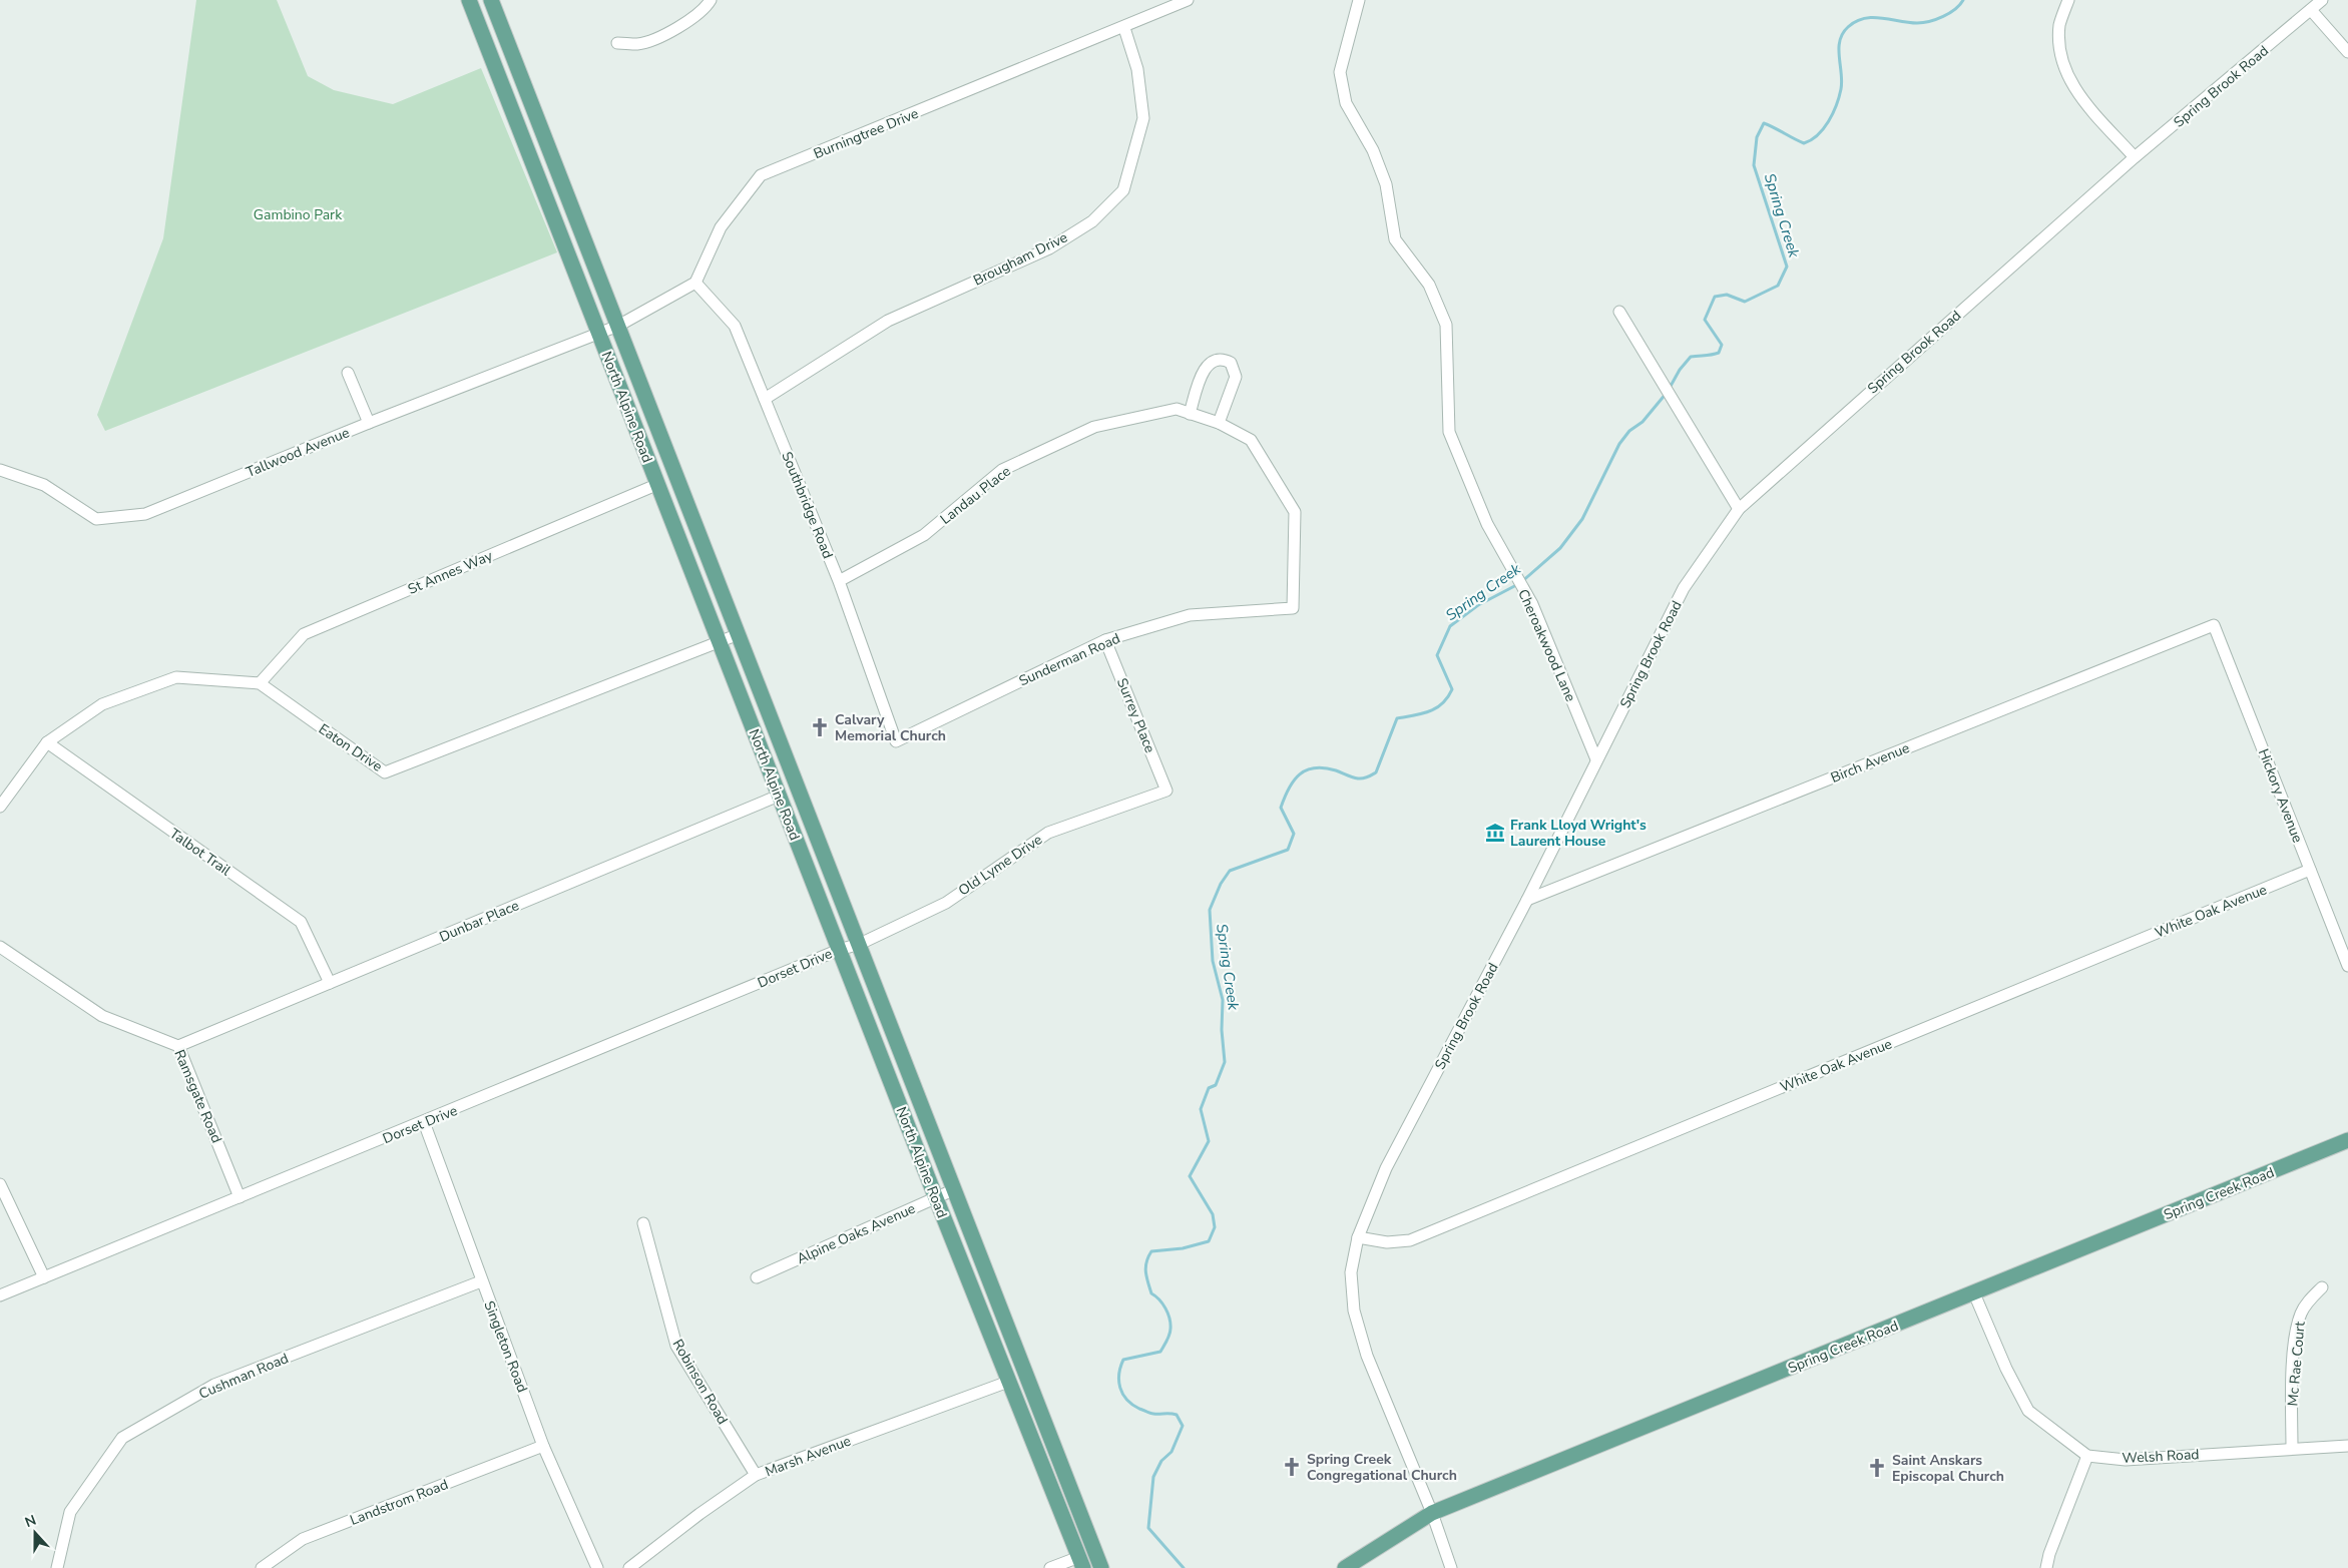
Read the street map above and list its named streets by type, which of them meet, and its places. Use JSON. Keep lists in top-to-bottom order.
{
  "streets": {
    "main road": ["North Alpine Road", "Spring Creek Road"],
    "street": [
      "Spring Brook Road",
      "Burningtree Drive",
      "Brougham Drive",
      "Tallwood Avenue",
      "Landau Place",
      "Southbridge Road",
      "St Annes Way",
      "Cheroakwood Lane",
      "Sunderman Road",
      "Surrey Place",
      "Eaton Drive",
      "Birch Avenue",
      "Hickory Avenue",
      "Talbot Trail",
      "Old Lyme Drive",
      "White Oak Avenue",
      "Dunbar Place",
      "Dorset Drive",
      "Ramsgate Road",
      "Alpine Oaks Avenue",
      "Singleton Road",
      "Mc Rae Court",
      "Cushman Road",
      "Robinson Road",
      "Marsh Avenue",
      "Welsh Road",
      "Landstrom Road"
    ]
  },
  "crossings": [
    ["Spring Brook Road", "Cheroakwood Lane"],
    ["Spring Brook Road", "Birch Avenue"],
    ["Spring Brook Road", "White Oak Avenue"],
    ["Spring Brook Road", "Spring Creek Road"],
    ["Burningtree Drive", "Brougham Drive"],
    ["Burningtree Drive", "Southbridge Road"],
    ["Brougham Drive", "Southbridge Road"],
    ["North Alpine Road", "Tallwood Avenue"],
    ["North Alpine Road", "St Annes Way"],
    ["North Alpine Road", "Eaton Drive"],
    ["North Alpine Road", "Old Lyme Drive"],
    ["North Alpine Road", "Dunbar Place"],
    ["North Alpine Road", "Dorset Drive"],
    ["North Alpine Road", "Alpine Oaks Avenue"],
    ["North Alpine Road", "Marsh Avenue"],
    ["Landau Place", "Southbridge Road"],
    ["Landau Place", "Sunderman Road"],
    ["Southbridge Road", "Sunderman Road"],
    ["St Annes Way", "Eaton Drive"],
    ["Sunderman Road", "Surrey Place"],
    ["Surrey Place", "Old Lyme Drive"],
    ["Birch Avenue", "Hickory Avenue"],
    ["Hickory Avenue", "White Oak Avenue"],
    ["Talbot Trail", "Dunbar Place"],
    ["Old Lyme Drive", "Dorset Drive"],
    ["Dunbar Place", "Ramsgate Road"],
    ["Dorset Drive", "Ramsgate Road"],
    ["Dorset Drive", "Singleton Road"],
    ["Spring Creek Road", "Welsh Road"],
    ["Singleton Road", "Cushman Road"],
    ["Singleton Road", "Landstrom Road"],
    ["Mc Rae Court", "Welsh Road"],
    ["Robinson Road", "Marsh Avenue"]
  ],
  "water": ["Spring Creek"],
  "parks": ["Gambino Park"],
  "places": {
    "church": ["Calvary Memorial Church", "Spring Creek Congregational Church", "Saint Anskars Episcopal Church"],
    "museum": ["Frank Lloyd Wright's Laurent House"]
  },
  "north": "top"
}
